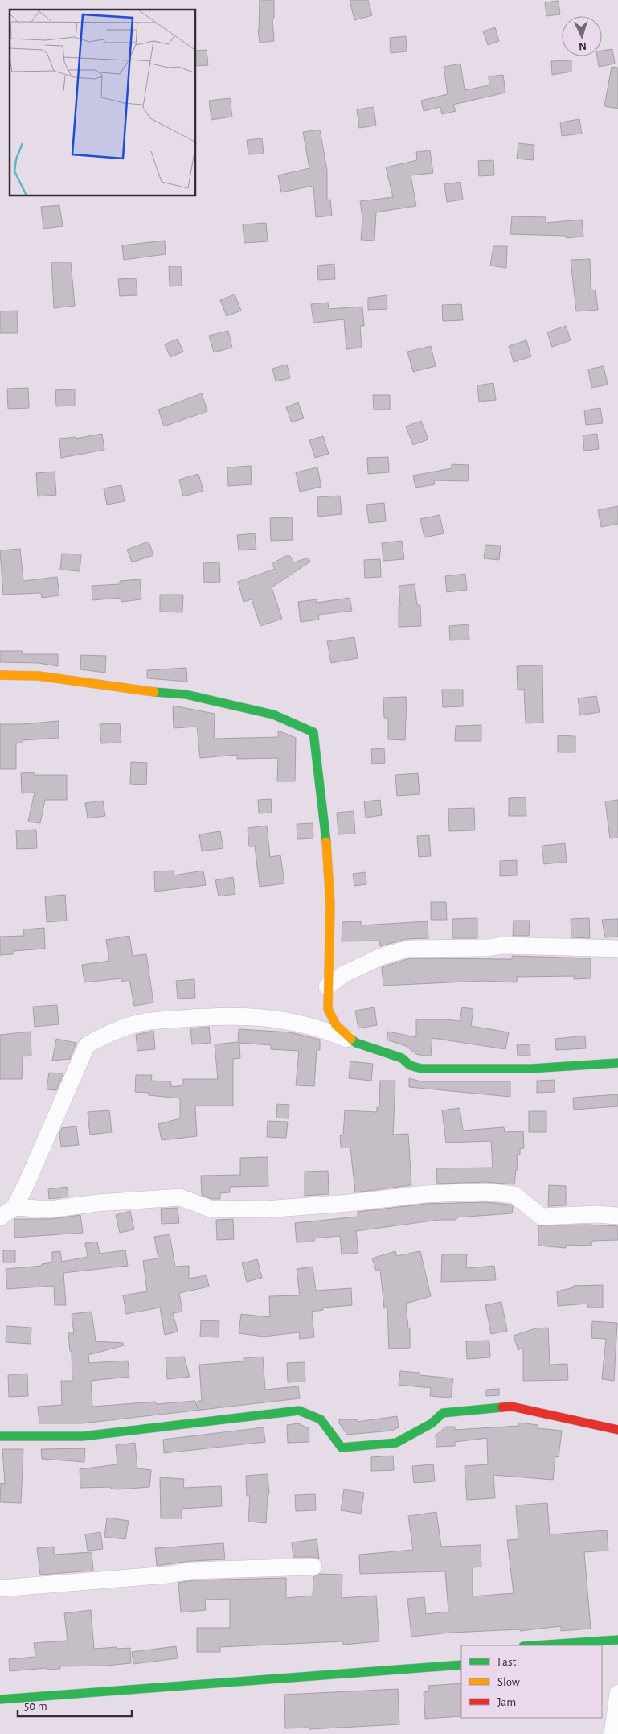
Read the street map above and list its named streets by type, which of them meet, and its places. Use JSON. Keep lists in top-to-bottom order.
{
  "legend": ["Fast", "Slow", "Jam"],
  "scale_bar": "50 m",
  "north": "bottom"
}
